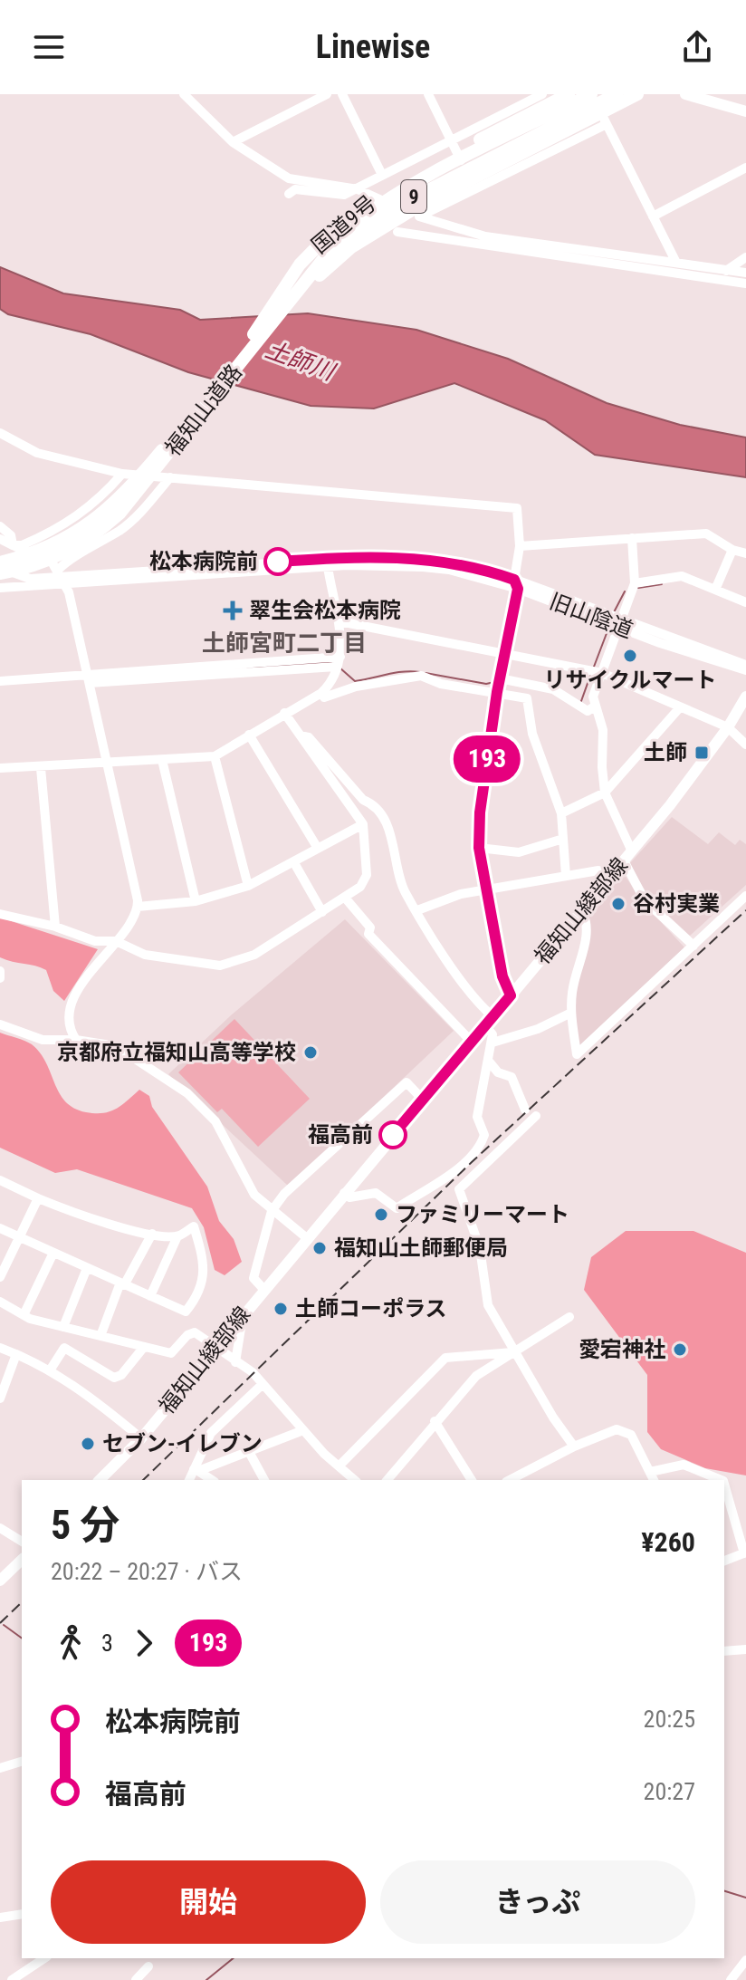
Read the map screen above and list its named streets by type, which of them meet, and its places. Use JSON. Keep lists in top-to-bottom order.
{
  "streets": {
    "highway": ["9", "国道9号", "福知山道路"],
    "main road": ["福知山綾部線"],
    "street": ["旧山陰道"]
  },
  "crossings": [
    ["9", "福知山道路"],
    ["国道9号", "福知山道路"]
  ],
  "districts": ["土師宮町二丁目"],
  "water": ["土師川"],
  "places": {
    "other": [
      "松本病院前",
      "リサイクルマート",
      "谷村実業",
      "京都府立福知山高等学校",
      "福高前",
      "ファミリーマート",
      "福知山土師郵便局",
      "土師コーポラス",
      "愛宕神社",
      "セブン-イレブン"
    ],
    "health": ["翠生会松本病院"],
    "transit": ["土師"]
  },
  "lines": ["bus line 193"],
  "page": {
    "header": "Linewise",
    "on_map": "193",
    "heading": ["5 分", "20:22 – 20:27 · バス", "¥260"],
    "legs": ["3", "193"],
    "list": [
      {
        "name": "松本病院前",
        "value": "20:25"
      },
      {
        "name": "福高前",
        "value": "20:27"
      }
    ],
    "buttons": ["開始", "きっぷ"]
  }
}
